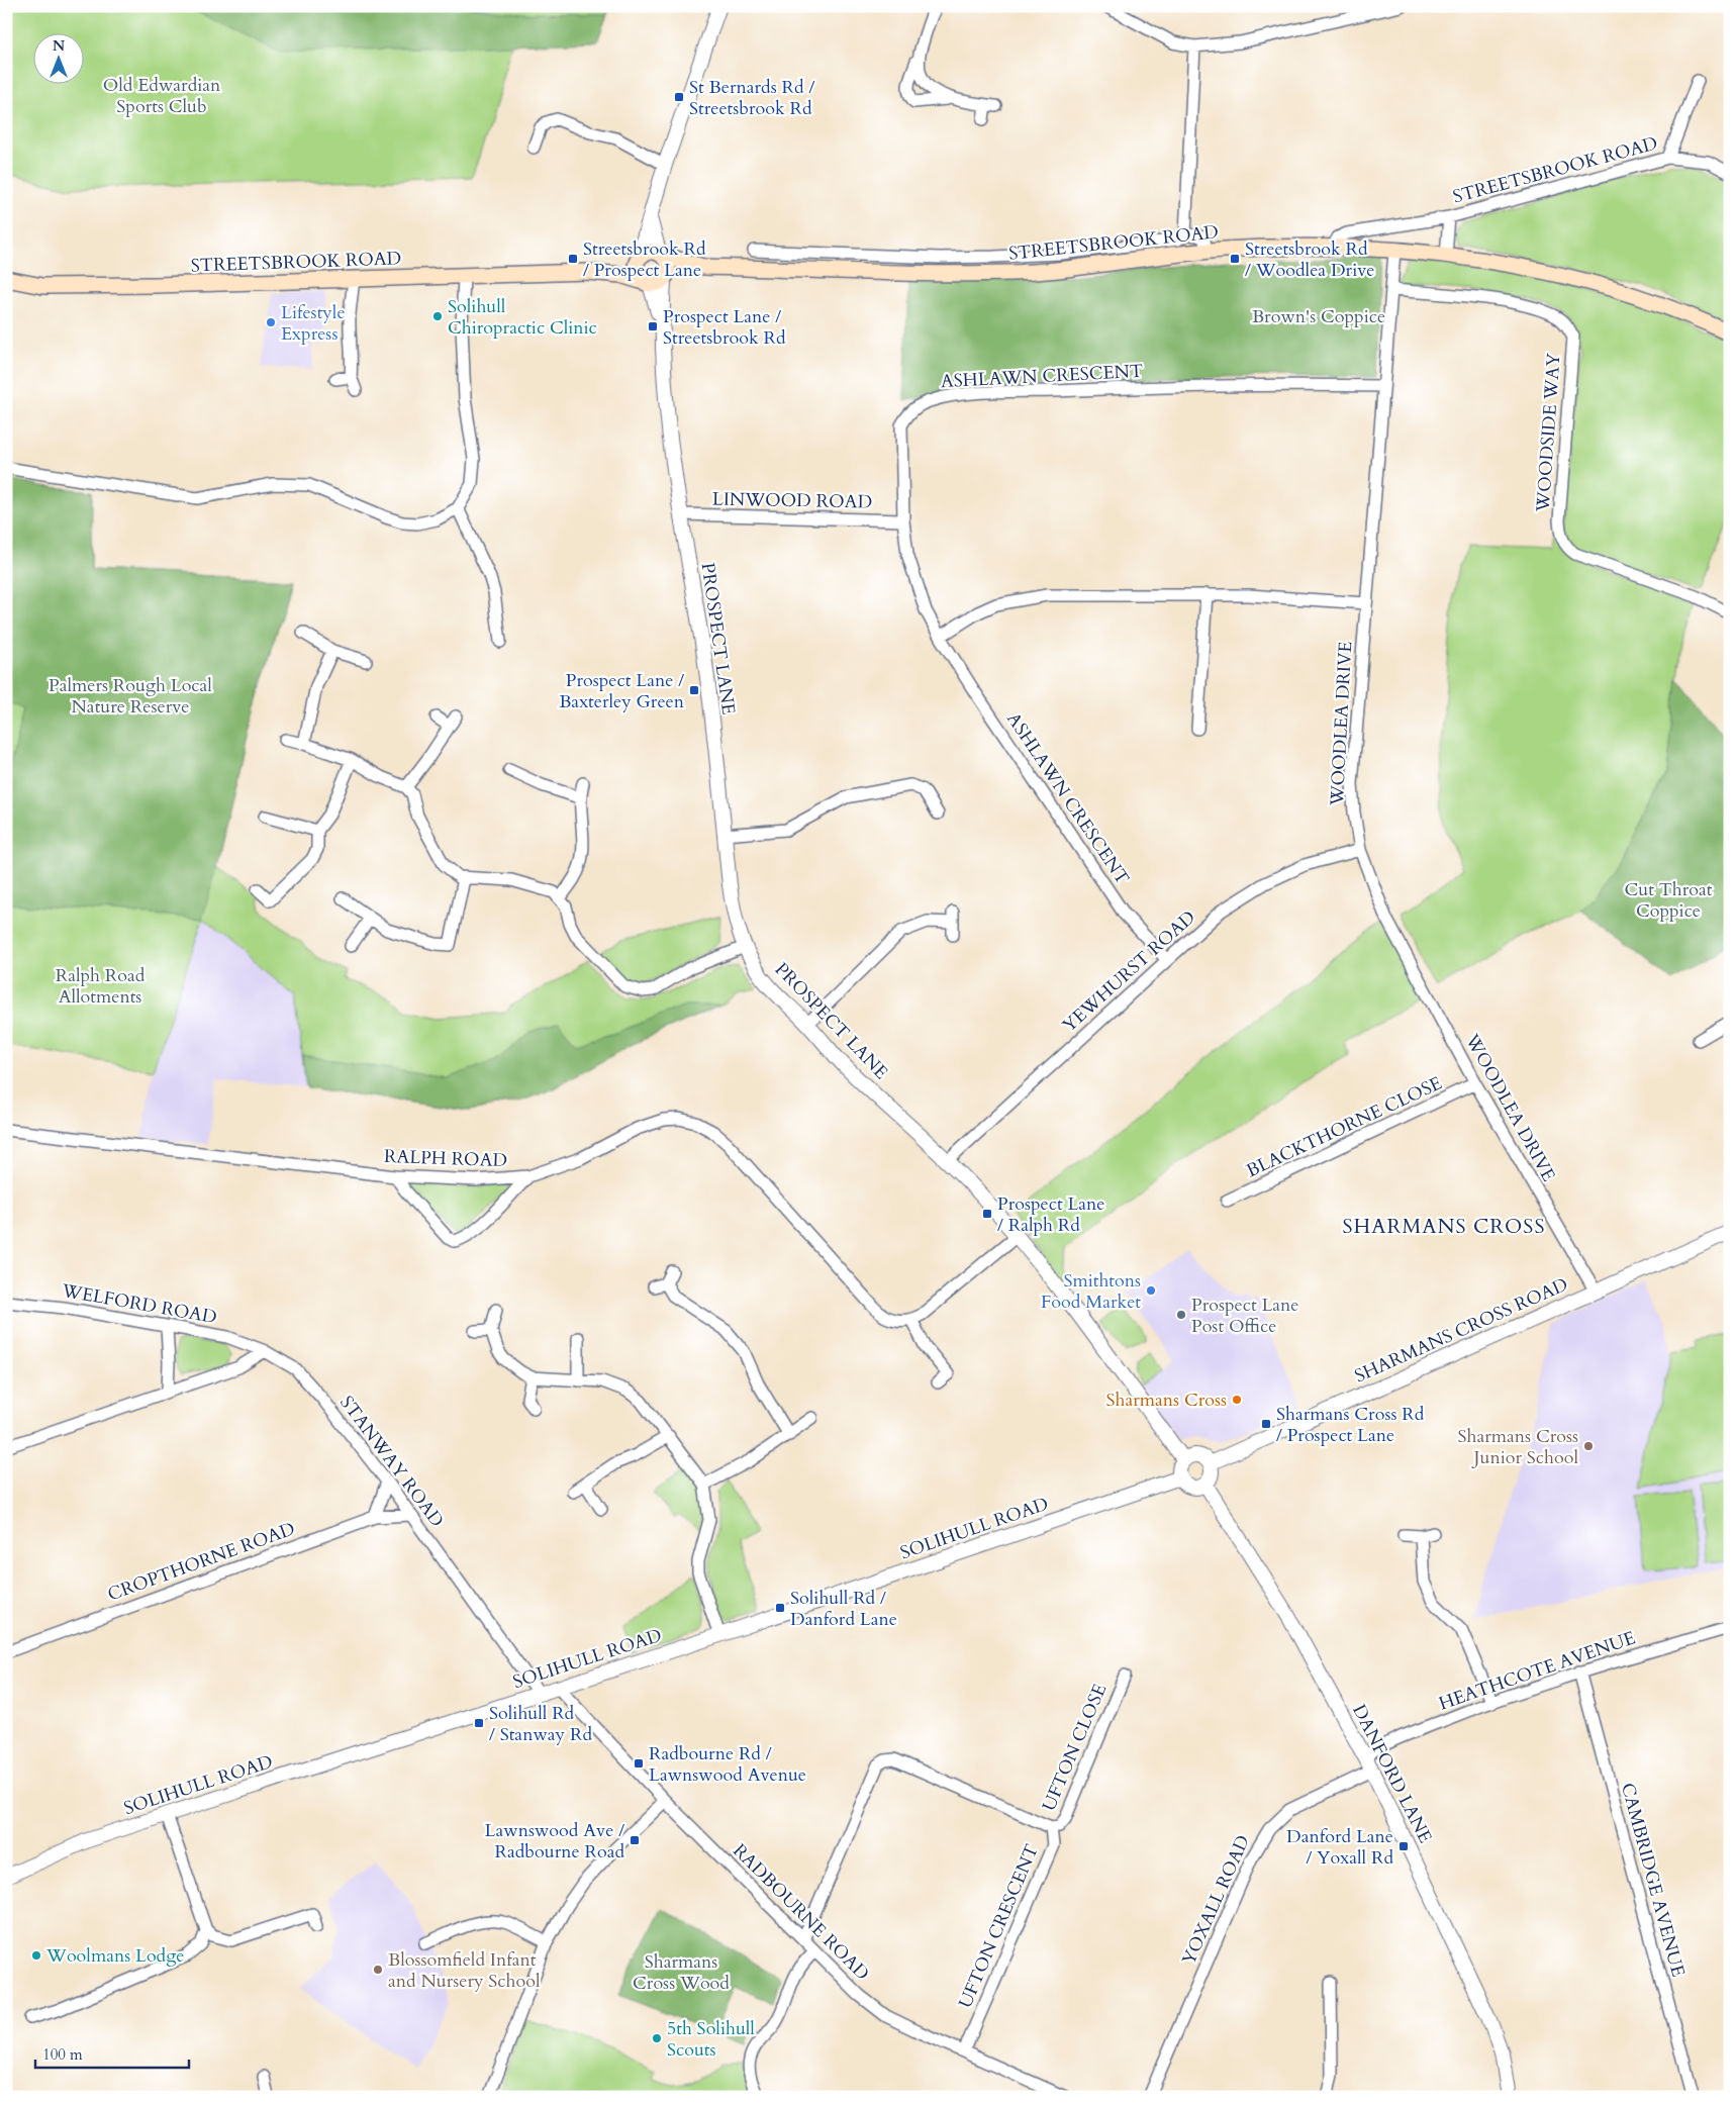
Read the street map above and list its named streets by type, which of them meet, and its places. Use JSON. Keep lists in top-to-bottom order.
{
  "streets": {
    "main road": ["STREETSBROOK ROAD"],
    "street": [
      "ASHLAWN CRESCENT",
      "WOODSIDE WAY",
      "LINWOOD ROAD",
      "PROSPECT LANE",
      "WOODLEA DRIVE",
      "YEWHURST ROAD",
      "BLACKTHORNE CLOSE",
      "RALPH ROAD",
      "WELFORD ROAD",
      "SHARMANS CROSS ROAD",
      "STANWAY ROAD",
      "SOLIHULL ROAD",
      "CROPTHORNE ROAD",
      "HEATHCOTE AVENUE",
      "UFTON CLOSE",
      "DANFORD LANE",
      "CAMBRIDGE AVENUE",
      "YOXALL ROAD",
      "RADBOURNE ROAD",
      "UFTON CRESCENT"
    ]
  },
  "crossings": [
    ["STREETSBROOK ROAD", "PROSPECT LANE"],
    ["STREETSBROOK ROAD", "WOODLEA DRIVE"],
    ["ASHLAWN CRESCENT", "LINWOOD ROAD"],
    ["ASHLAWN CRESCENT", "WOODLEA DRIVE"],
    ["ASHLAWN CRESCENT", "YEWHURST ROAD"],
    ["WOODSIDE WAY", "WOODLEA DRIVE"],
    ["LINWOOD ROAD", "PROSPECT LANE"],
    ["PROSPECT LANE", "YEWHURST ROAD"],
    ["PROSPECT LANE", "SHARMANS CROSS ROAD"],
    ["PROSPECT LANE", "SOLIHULL ROAD"],
    ["PROSPECT LANE", "DANFORD LANE"],
    ["WOODLEA DRIVE", "YEWHURST ROAD"],
    ["WOODLEA DRIVE", "BLACKTHORNE CLOSE"],
    ["WOODLEA DRIVE", "SHARMANS CROSS ROAD"],
    ["WELFORD ROAD", "STANWAY ROAD"],
    ["SHARMANS CROSS ROAD", "SOLIHULL ROAD"],
    ["SHARMANS CROSS ROAD", "DANFORD LANE"],
    ["STANWAY ROAD", "SOLIHULL ROAD"],
    ["STANWAY ROAD", "CROPTHORNE ROAD"],
    ["SOLIHULL ROAD", "DANFORD LANE"],
    ["SOLIHULL ROAD", "RADBOURNE ROAD"],
    ["HEATHCOTE AVENUE", "DANFORD LANE"],
    ["HEATHCOTE AVENUE", "CAMBRIDGE AVENUE"],
    ["UFTON CLOSE", "UFTON CRESCENT"],
    ["DANFORD LANE", "YOXALL ROAD"],
    ["RADBOURNE ROAD", "UFTON CRESCENT"]
  ],
  "districts": ["SHARMANS CROSS"],
  "parks": [
    "Old Edwardian Sports Club",
    "Brown's Coppice",
    "Palmers Rough Local Nature Reserve",
    "Cut Throat Coppice",
    "Ralph Road Allotments",
    "Sharmans Cross Wood"
  ],
  "places": {
    "transit": [
      "St Bernards Rd / Streetsbrook Rd",
      "Streetsbrook Rd / Prospect Lane",
      "Streetsbrook Rd / Woodlea Drive",
      "Prospect Lane / Streetsbrook Rd",
      "Prospect Lane / Baxterley Green",
      "Prospect Lane / Ralph Rd",
      "Sharmans Cross Rd / Prospect Lane",
      "Solihull Rd / Danford Lane",
      "Solihull Rd / Stanway Rd",
      "Radbourne Rd / Lawnswood Avenue",
      "Lawnswood Ave / Radbourne Road",
      "Danford Lane / Yoxall Rd"
    ],
    "other": [
      "Solihull Chiropractic Clinic",
      "Lifestyle Express",
      "Smithtons Food Market",
      "Prospect Lane Post Office",
      "Sharmans Cross",
      "Sharmans Cross Junior School",
      "Woolmans Lodge",
      "Blossomfield Infant and Nursery School",
      "5th Solihull Scouts"
    ]
  },
  "scale_bar": "100 m",
  "north": "top"
}
